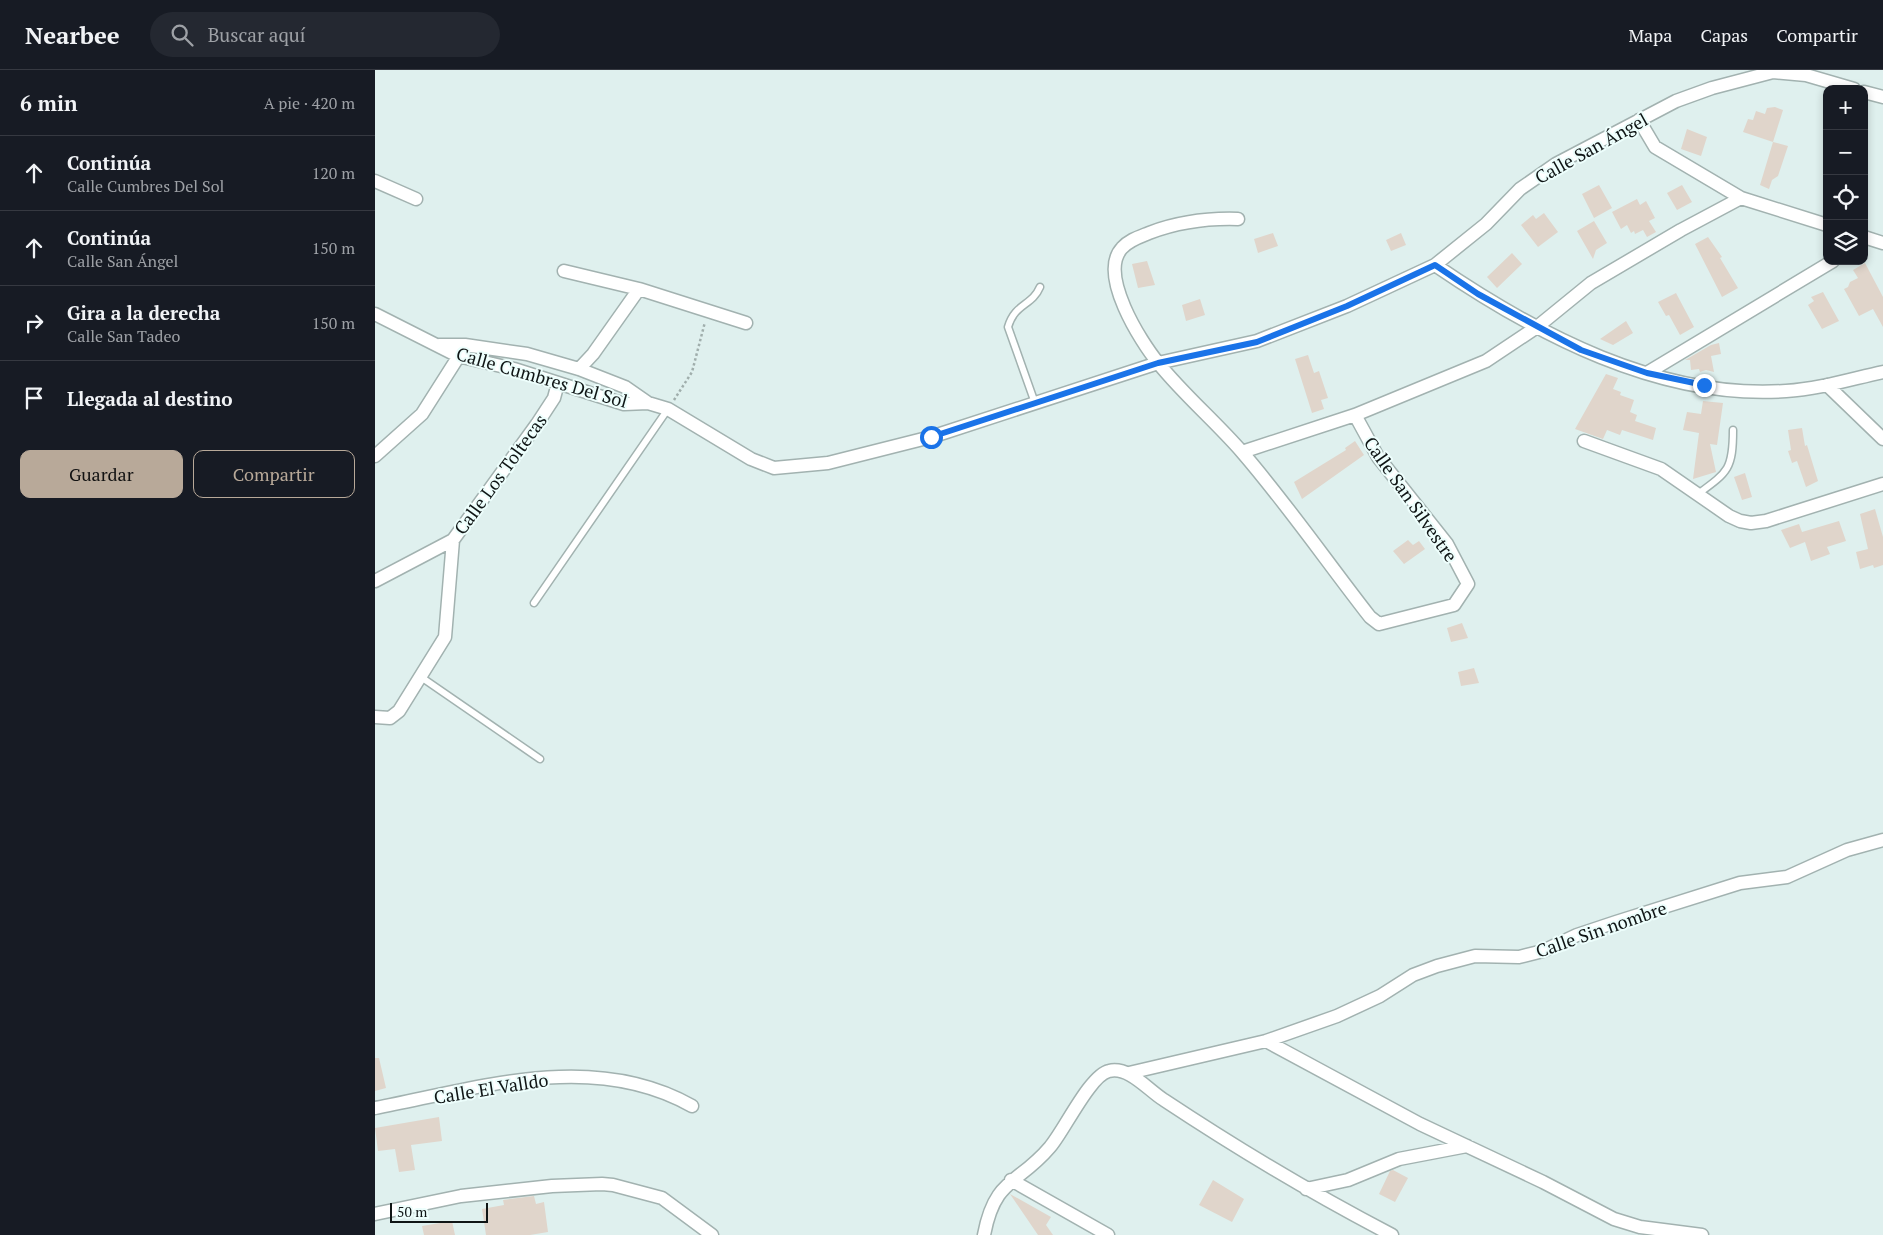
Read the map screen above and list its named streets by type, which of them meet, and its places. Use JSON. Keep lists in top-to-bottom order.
{
  "streets": {
    "street": [
      "Calle San Ángel",
      "Calle Cumbres Del Sol",
      "Calle Los Toltecas",
      "Calle San Silvestre",
      "Calle Sin nombre",
      "Calle El Valldo"
    ]
  },
  "crossings": [
    ["Calle San Ángel", "Calle Cumbres Del Sol"],
    ["Calle Cumbres Del Sol", "Calle Los Toltecas"]
  ],
  "scale_bar": "50 m",
  "page": {
    "header": "Nearbee",
    "search": "Buscar aquí",
    "nav": ["Mapa", "Capas", "Compartir"],
    "heading": ["6 min", "A pie · 420 m"],
    "map_buttons": ["+", "−"],
    "list": [
      ["Continúa", "Calle Cumbres Del Sol", "120 m"],
      ["Continúa", "Calle San Ángel", "150 m"],
      ["Gira a la derecha", "Calle San Tadeo", "150 m"],
      "Llegada al destino"
    ],
    "buttons": ["Guardar", "Compartir"],
    "scale": "50 m"
  }
}
